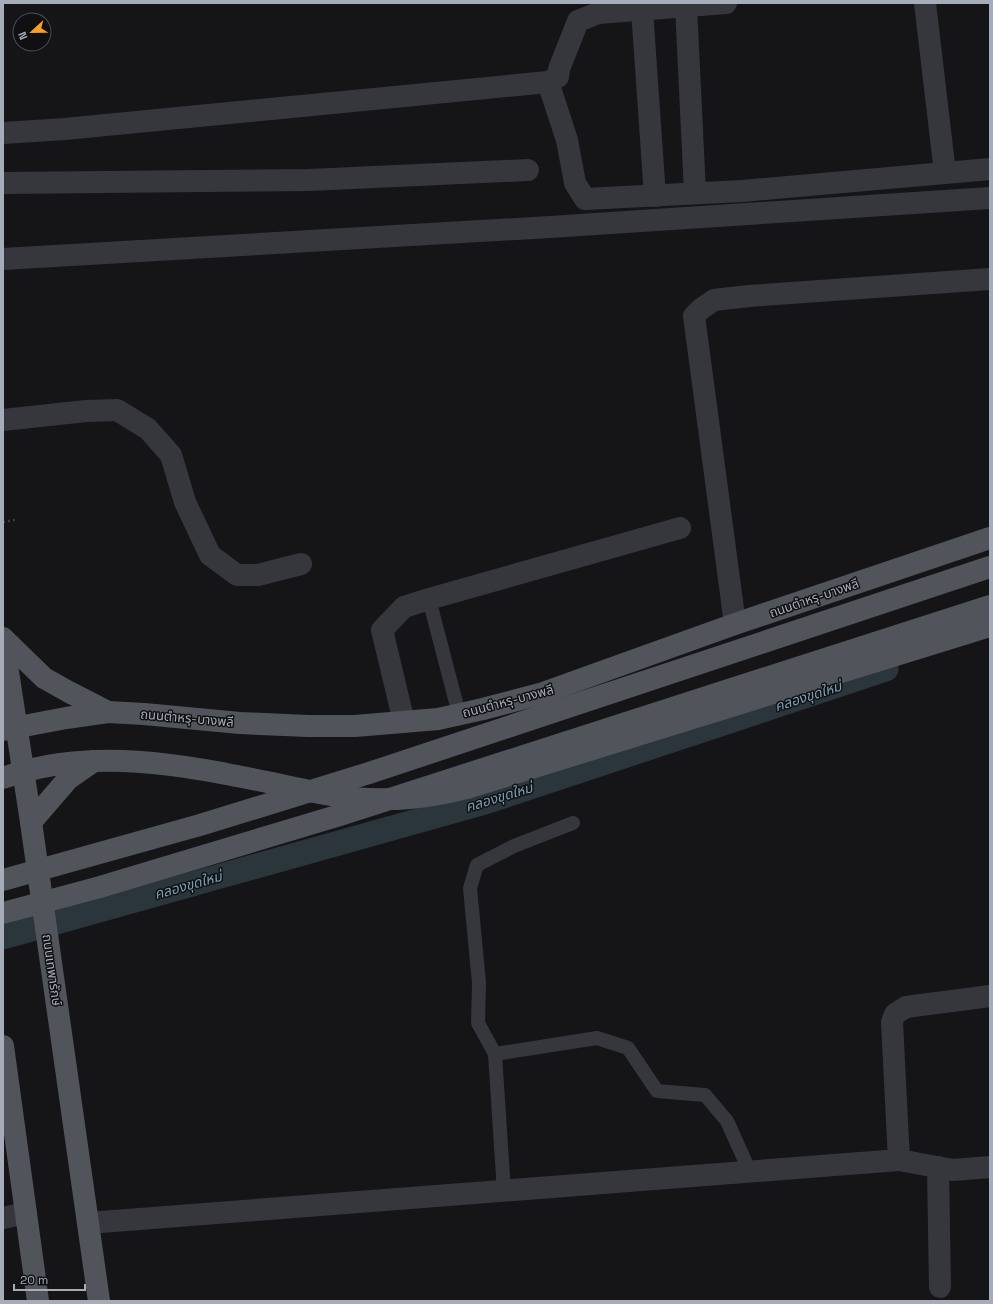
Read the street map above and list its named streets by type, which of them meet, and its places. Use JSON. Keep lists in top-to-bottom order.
{
  "streets": {
    "main road": ["ถนนตำหรุ-บางพลี", "ถนนเทพารักษ์"]
  },
  "crossings": [
    ["ถนนตำหรุ-บางพลี", "ถนนเทพารักษ์"]
  ],
  "water": ["คลองขุดใหม่"],
  "scale_bar": "20 m",
  "north": "left"
}
